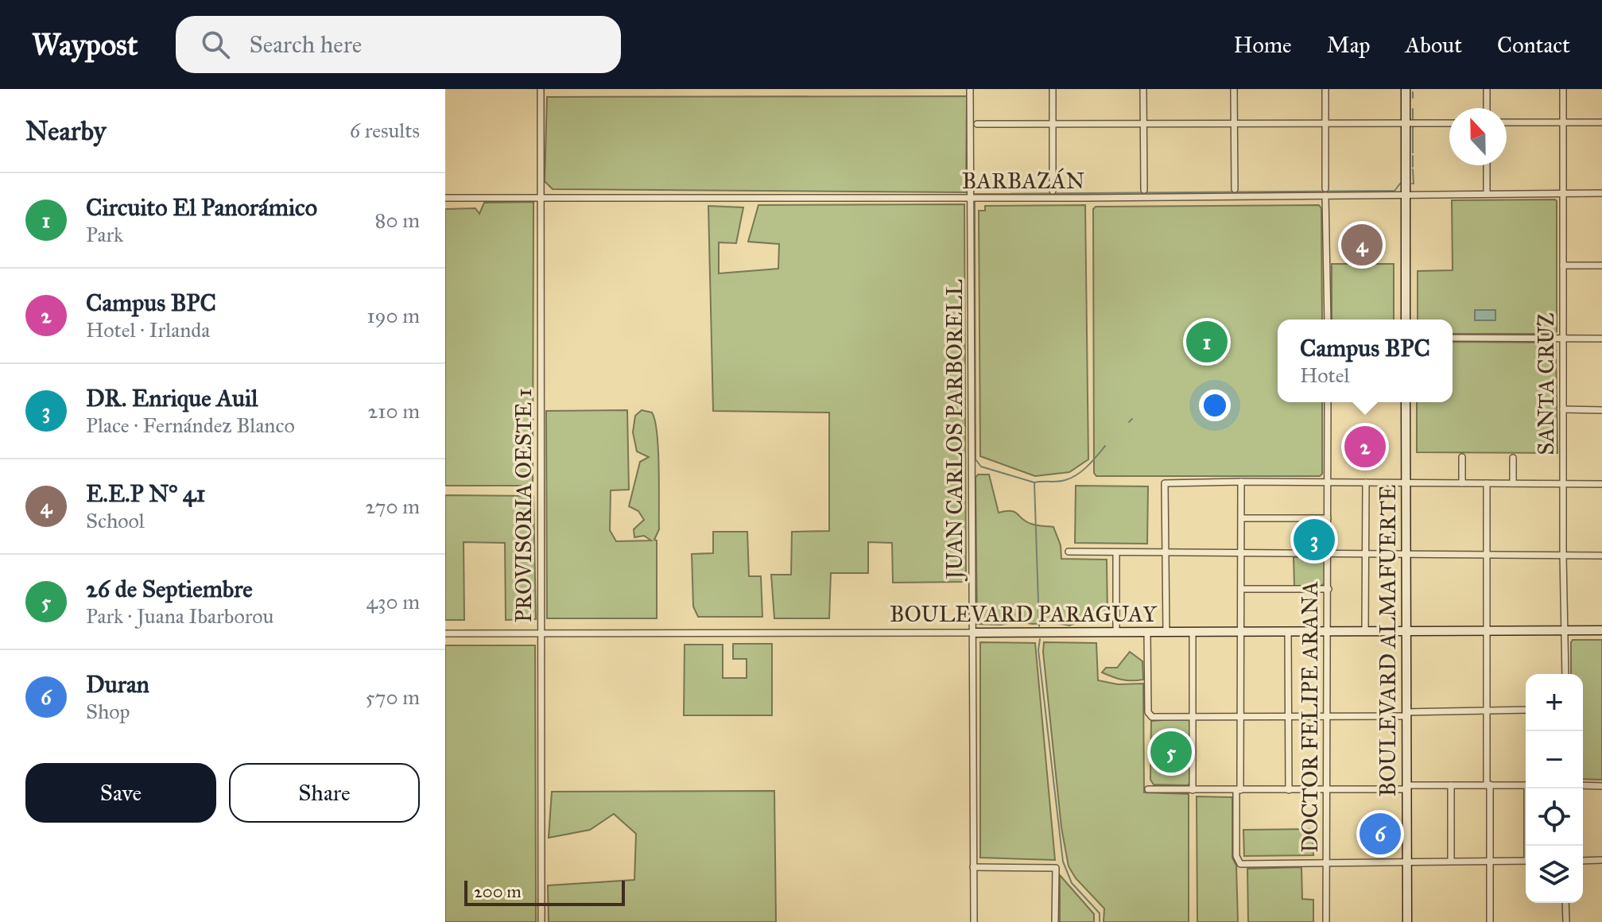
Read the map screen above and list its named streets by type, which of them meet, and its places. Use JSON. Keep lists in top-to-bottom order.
{
  "streets": {
    "main road": ["BOULEVARD PARAGUAY", "BOULEVARD ALMAFUERTE"],
    "street": [
      "BARBAZÁN",
      "SANTA CRUZ",
      "JUAN CARLOS PARBORELL",
      "PROVISORIA OESTE 1",
      "DOCTOR FELIPE ARANA"
    ]
  },
  "crossings": [
    ["BARBAZÁN", "SANTA CRUZ"],
    ["BARBAZÁN", "JUAN CARLOS PARBORELL"],
    ["BARBAZÁN", "PROVISORIA OESTE 1"],
    ["SANTA CRUZ", "BOULEVARD PARAGUAY"],
    ["JUAN CARLOS PARBORELL", "BOULEVARD PARAGUAY"],
    ["PROVISORIA OESTE 1", "BOULEVARD PARAGUAY"],
    ["BOULEVARD PARAGUAY", "BOULEVARD ALMAFUERTE"],
    ["BOULEVARD PARAGUAY", "DOCTOR FELIPE ARANA"]
  ],
  "scale_bar": "200 m",
  "north": "top",
  "page": {
    "header": "Waypost",
    "search": "Search here",
    "nav": [
      "Home",
      "Map",
      "About",
      "Contact"
    ],
    "heading": ["Nearby", "6 results"],
    "list": [
      {
        "mark": "1",
        "name": "Circuito El Panorámico",
        "note": "Park",
        "value": "80 m"
      },
      {
        "mark": "2",
        "name": "Campus BPC",
        "note": "Hotel · Irlanda",
        "value": "190 m"
      },
      {
        "mark": "3",
        "name": "DR. Enrique Auil",
        "note": "Place · Fernández Blanco",
        "value": "210 m"
      },
      {
        "mark": "4",
        "name": "E.E.P N° 41",
        "note": "School",
        "value": "270 m"
      },
      {
        "mark": "5",
        "name": "26 de Septiembre",
        "note": "Park · Juana Ibarborou",
        "value": "430 m"
      },
      {
        "mark": "6",
        "name": "Duran",
        "note": "Shop",
        "value": "570 m"
      }
    ],
    "pins": [
      "4",
      "1",
      "2",
      "3",
      "5",
      "6"
    ],
    "popup": ["Campus BPC", "Hotel"],
    "map_buttons": ["+", "−"],
    "buttons": ["Save", "Share"],
    "scale": "200 m"
  }
}
